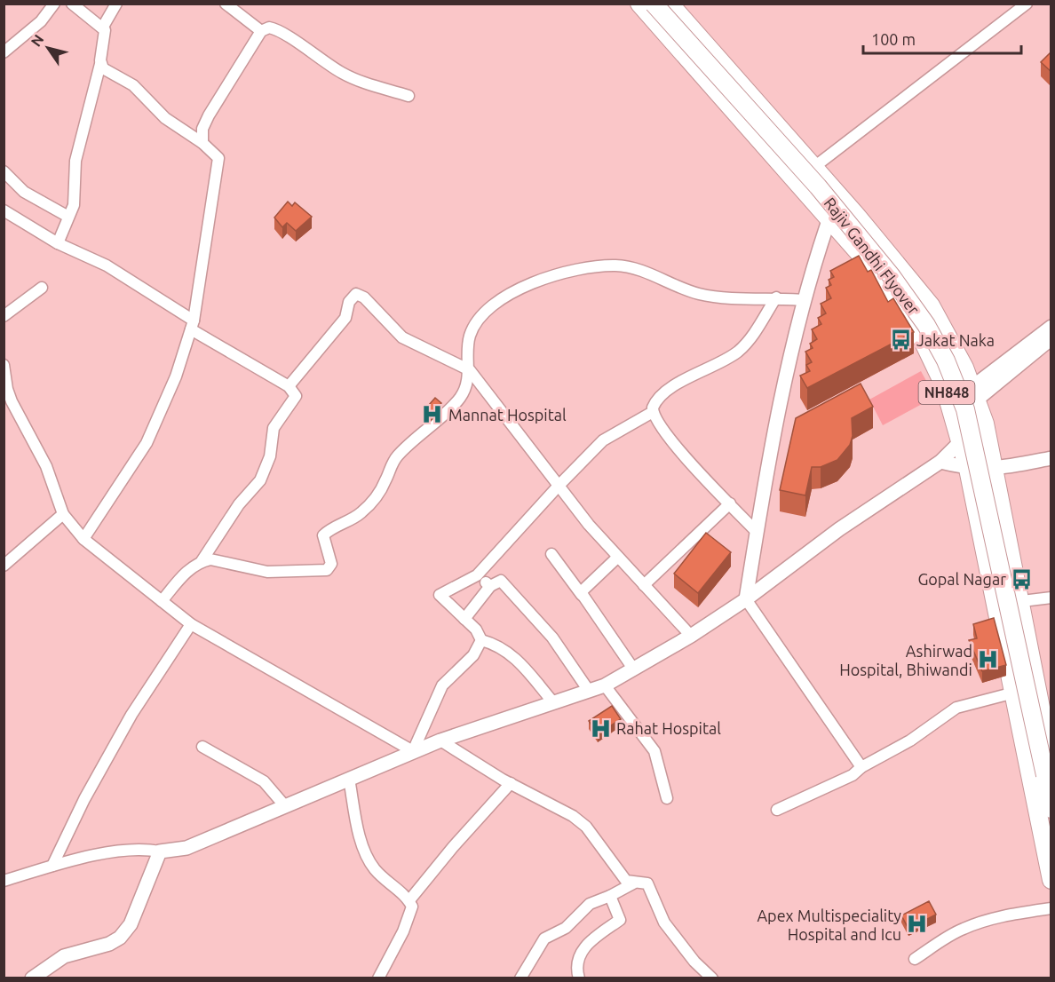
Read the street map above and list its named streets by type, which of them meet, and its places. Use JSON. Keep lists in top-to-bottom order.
{
  "streets": {
    "highway": ["Rajiv Gandhi Flyover", "NH848"]
  },
  "crossings": [
    ["Rajiv Gandhi Flyover", "NH848"]
  ],
  "places": {
    "bus stop": ["Jakat Naka", "Gopal Nagar"],
    "hospital": [
      "Mannat Hospital",
      "Ashirwad Hospital, Bhiwandi",
      "Rahat Hospital",
      "Apex Multispeciality Hospital and Icu"
    ]
  },
  "scale_bar": "100 m",
  "north": "top left"
}
